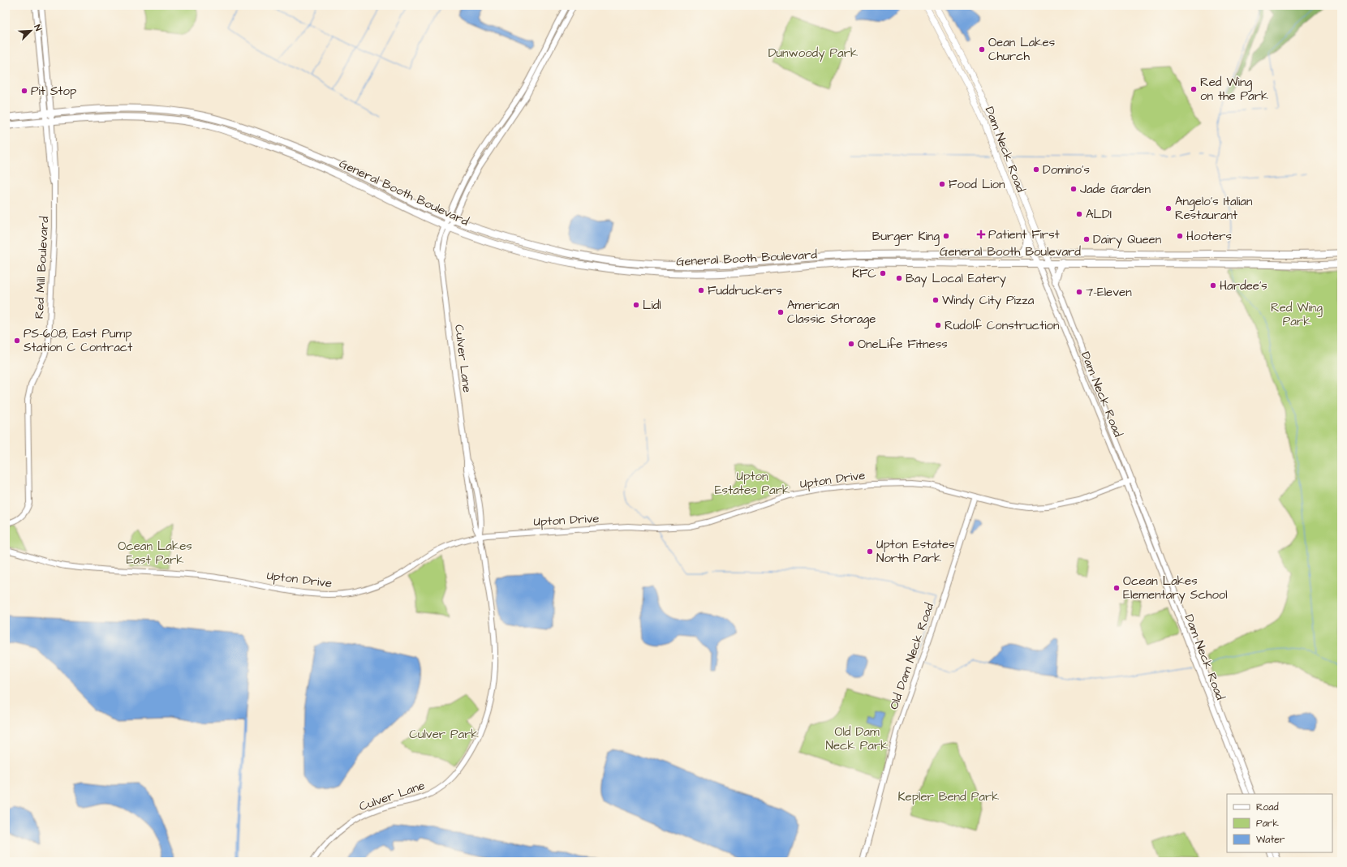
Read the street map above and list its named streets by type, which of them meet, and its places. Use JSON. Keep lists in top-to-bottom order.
{
  "streets": {
    "highway": ["General Booth Boulevard"],
    "main road": [
      "Dam Neck Road",
      "Red Mill Boulevard",
      "Culver Lane",
      "Upton Drive",
      "Old Dam Neck Road"
    ]
  },
  "crossings": [
    ["Dam Neck Road", "General Booth Boulevard"],
    ["Dam Neck Road", "Upton Drive"],
    ["General Booth Boulevard", "Red Mill Boulevard"],
    ["General Booth Boulevard", "Culver Lane"],
    ["Culver Lane", "Upton Drive"],
    ["Upton Drive", "Old Dam Neck Road"]
  ],
  "parks": [
    "Dunwoody Park",
    "Red Wing Park",
    "Upton Estates Park",
    "Ocean Lakes East Park",
    "Old Dam Neck Park",
    "Culver Park",
    "Kepler Bend Park"
  ],
  "places": {
    "other": [
      "Oean Lakes Church",
      "Red Wing on the Park",
      "Pit Stop",
      "Domino's",
      "Food Lion",
      "Jade Garden",
      "Angelo's Italian Restaurant",
      "ALDI",
      "Burger King",
      "Hooters",
      "Dairy Queen",
      "KFC",
      "Bay Local Eatery",
      "Hardee's",
      "Fuddruckers",
      "7-Eleven",
      "Windy City Pizza",
      "Lidl",
      "American Classic Storage",
      "Rudolf Construction",
      "PS-608; East Pump Station C Contract",
      "OneLife Fitness",
      "Upton Estates North Park",
      "Ocean Lakes Elementary School"
    ],
    "health": ["Patient First"]
  },
  "legend": ["Road", "Park", "Water"],
  "north": "top right"
}
